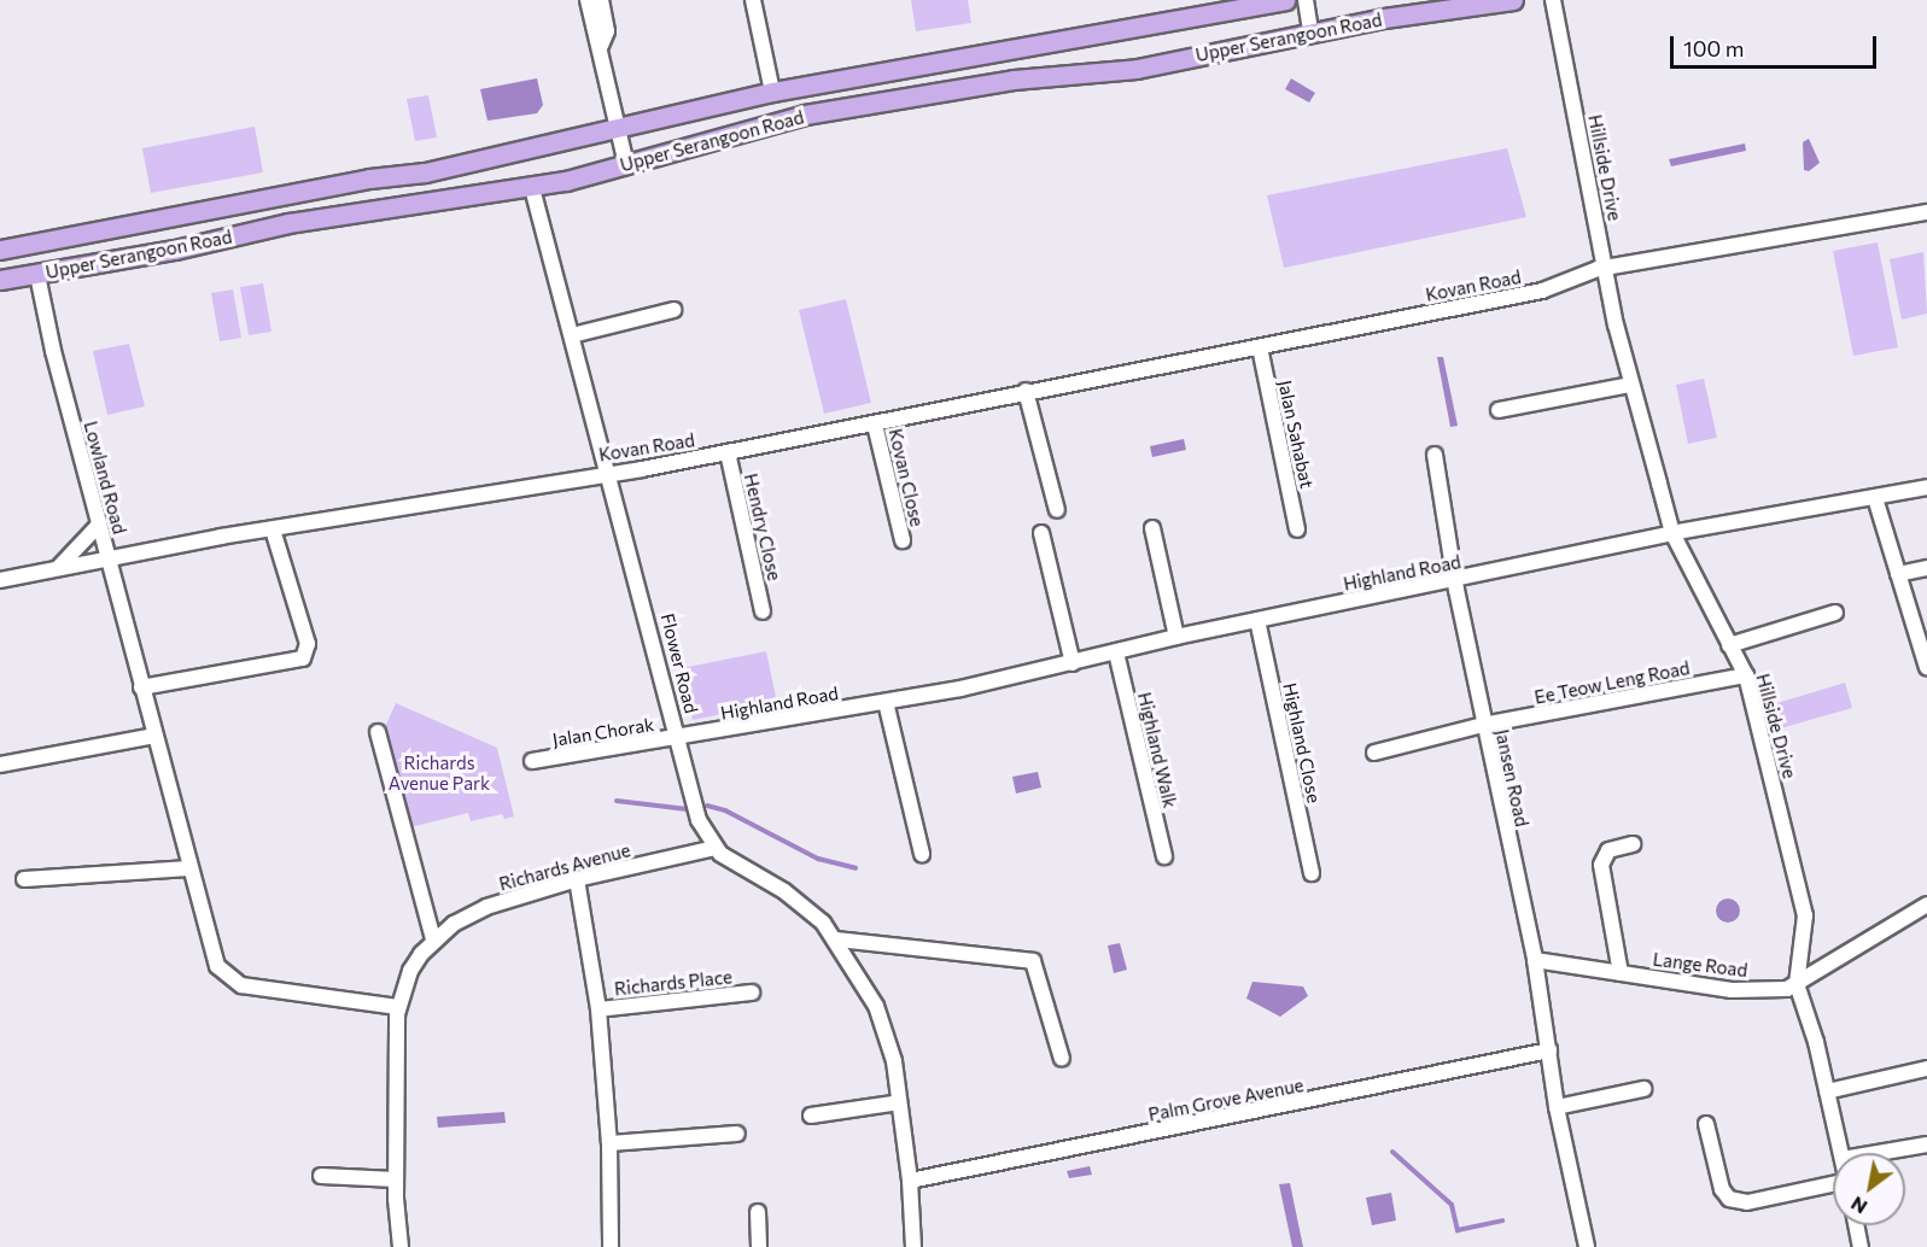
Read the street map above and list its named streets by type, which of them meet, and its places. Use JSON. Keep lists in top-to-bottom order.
{
  "streets": {
    "main road": ["Upper Serangoon Road"],
    "street": [
      "Hillside Drive",
      "Kovan Road",
      "Jalan Sahabat",
      "Lowland Road",
      "Kovan Close",
      "Hendry Close",
      "Highland Road",
      "Flower Road",
      "Ee Teow Leng Road",
      "Jalan Chorak",
      "Highland Close",
      "Highland Walk",
      "Jansen Road",
      "Richards Avenue",
      "Lange Road",
      "Richards Place",
      "Palm Grove Avenue"
    ]
  },
  "crossings": [
    ["Upper Serangoon Road", "Lowland Road"],
    ["Upper Serangoon Road", "Flower Road"],
    ["Hillside Drive", "Kovan Road"],
    ["Hillside Drive", "Highland Road"],
    ["Hillside Drive", "Ee Teow Leng Road"],
    ["Hillside Drive", "Lange Road"],
    ["Kovan Road", "Jalan Sahabat"],
    ["Kovan Road", "Lowland Road"],
    ["Kovan Road", "Kovan Close"],
    ["Kovan Road", "Hendry Close"],
    ["Kovan Road", "Flower Road"],
    ["Lowland Road", "Richards Avenue"],
    ["Highland Road", "Flower Road"],
    ["Highland Road", "Jalan Chorak"],
    ["Highland Road", "Highland Close"],
    ["Highland Road", "Highland Walk"],
    ["Highland Road", "Jansen Road"],
    ["Flower Road", "Jalan Chorak"],
    ["Flower Road", "Richards Avenue"],
    ["Ee Teow Leng Road", "Jansen Road"],
    ["Jansen Road", "Lange Road"],
    ["Jansen Road", "Palm Grove Avenue"],
    ["Richards Avenue", "Richards Place"]
  ],
  "parks": ["Richards Avenue Park"],
  "scale_bar": "100 m",
  "north": "bottom left"
}
